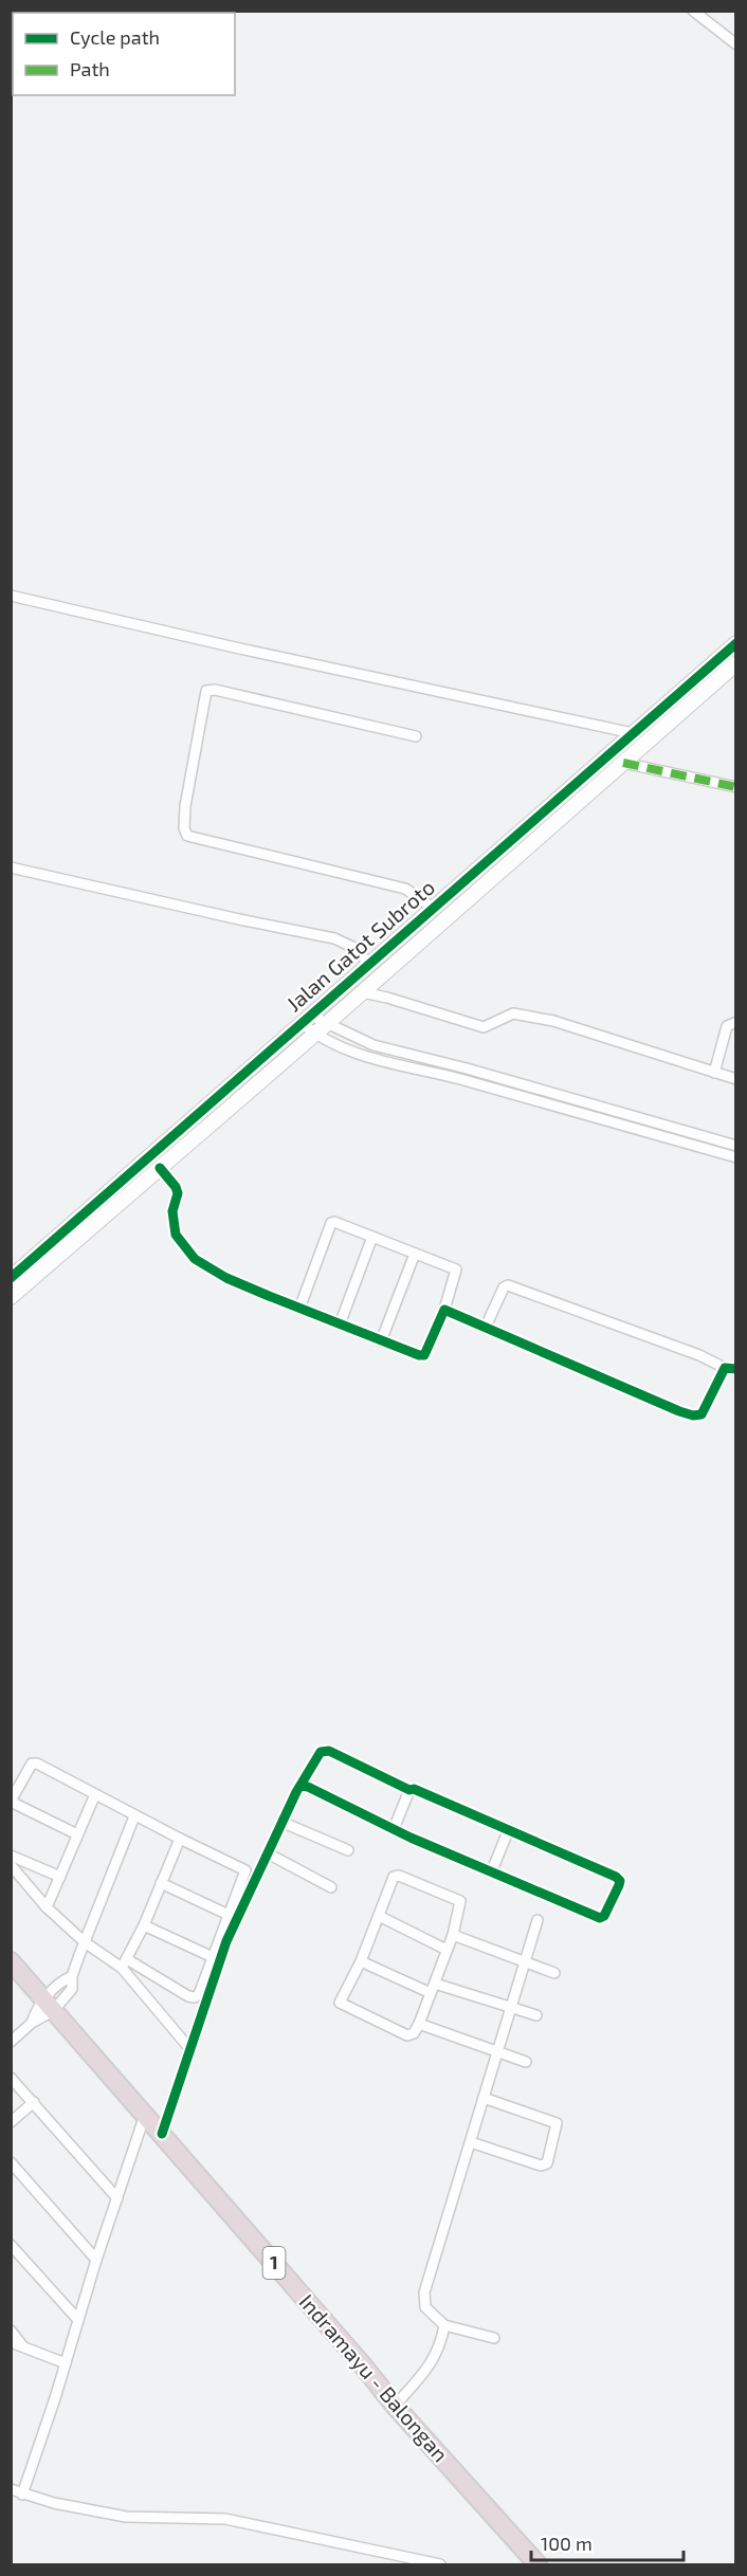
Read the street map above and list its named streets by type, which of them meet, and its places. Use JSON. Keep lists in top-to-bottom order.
{
  "streets": {
    "highway": ["1", "Indramayu - Balongan"],
    "street": ["Jalan Gatot Subroto"]
  },
  "legend": ["Cycle path", "Path"],
  "scale_bar": "100 m"
}
